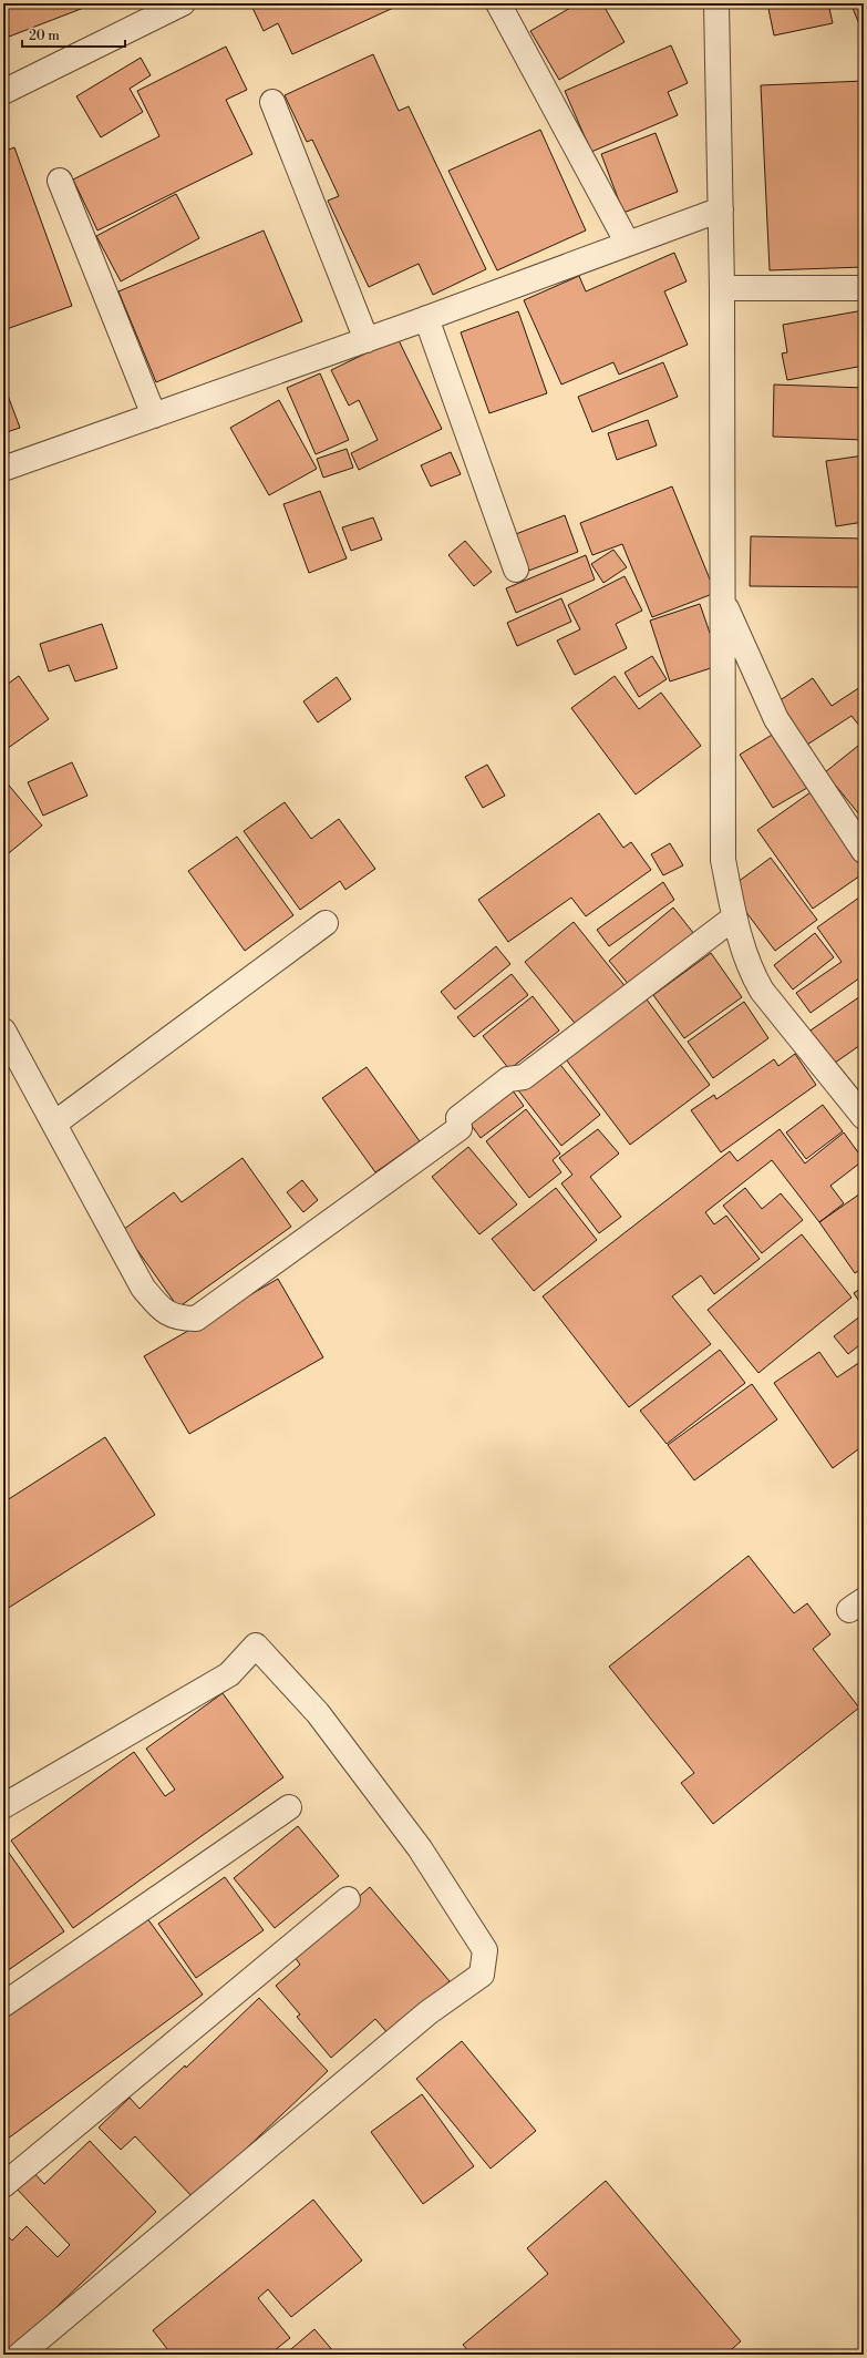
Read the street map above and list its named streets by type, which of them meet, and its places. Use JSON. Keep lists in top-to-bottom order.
{
  "scale_bar": "20 m"
}
